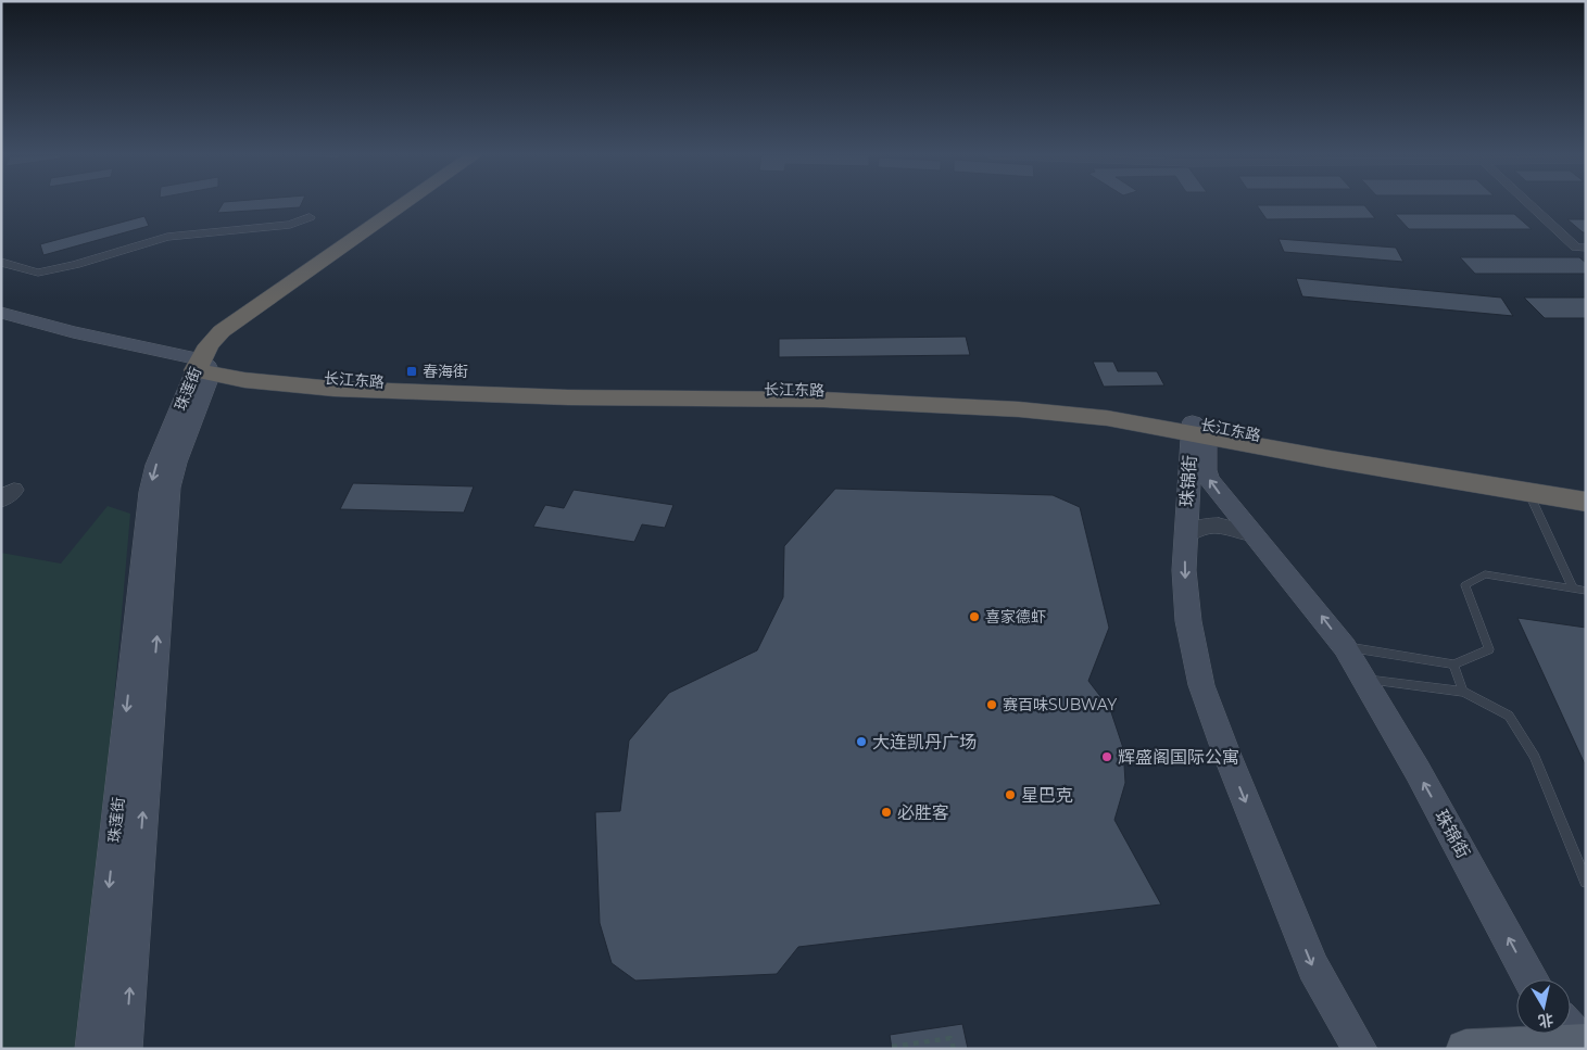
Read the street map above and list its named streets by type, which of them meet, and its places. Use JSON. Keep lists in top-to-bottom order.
{
  "streets": {
    "highway": ["长江东路"],
    "main road": ["珠莲街", "珠锦街"]
  },
  "crossings": [
    ["长江东路", "珠莲街"],
    ["长江东路", "珠锦街"]
  ],
  "places": {
    "transit": ["春海街"],
    "other": [
      "喜家德虾",
      "赛百味SUBWAY",
      "大连凯丹广场",
      "辉盛阁国际公寓",
      "星巴克",
      "必胜客"
    ]
  },
  "north": "bottom"
}
